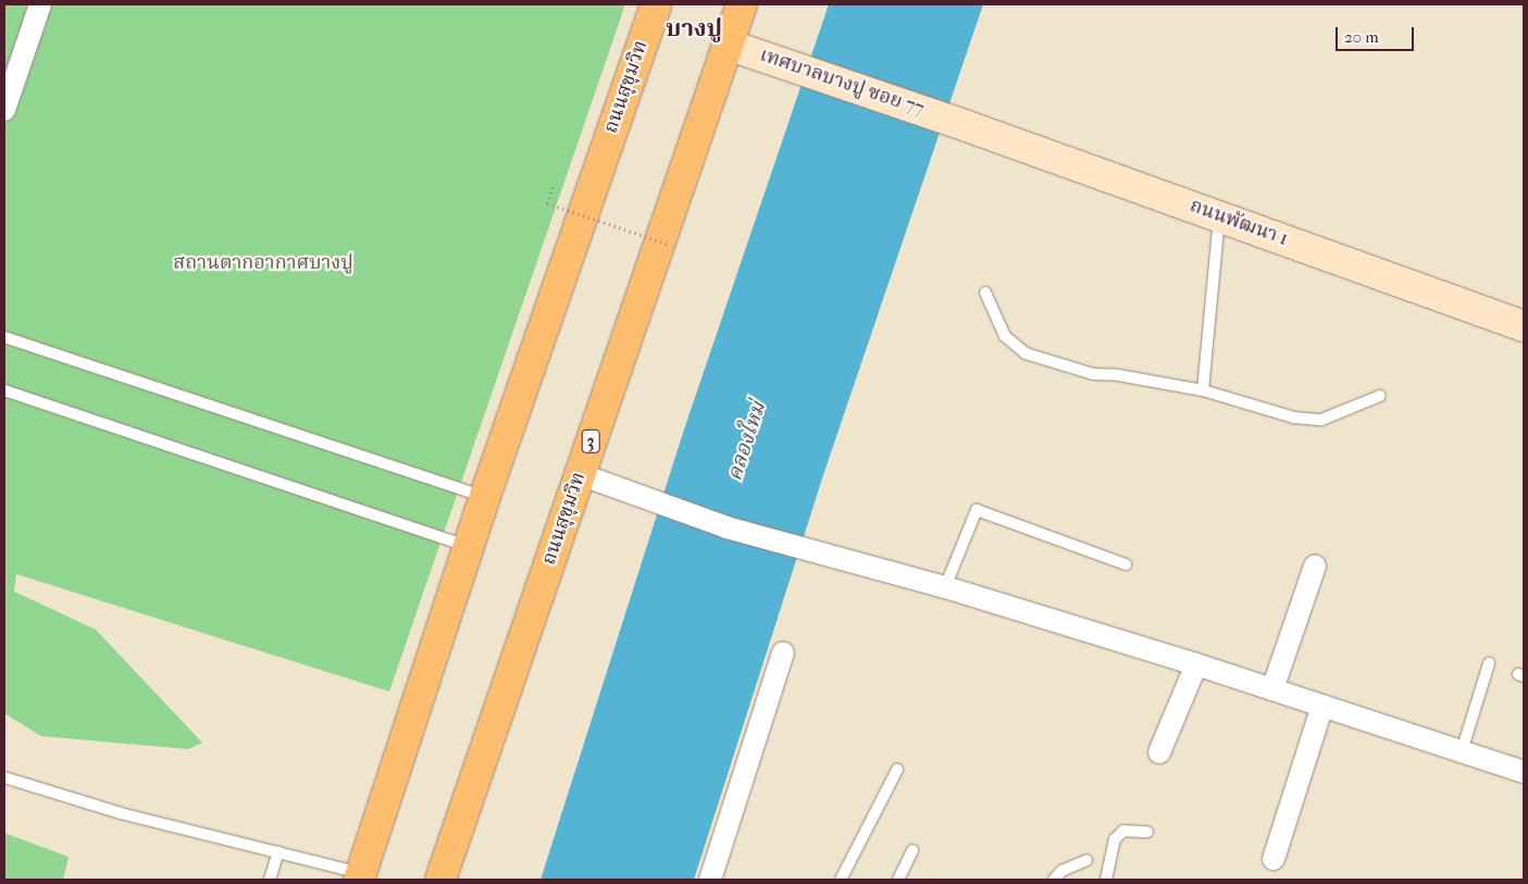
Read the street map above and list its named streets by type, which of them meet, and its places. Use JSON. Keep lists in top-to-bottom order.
{
  "streets": {
    "highway": ["ถนนสุขุมวิท", "3"],
    "main road": ["เทศบาลบางปู ซอย 77", "ถนนพัฒนา 1"]
  },
  "crossings": [
    ["เทศบาลบางปู ซอย 77", "ถนนสุขุมวิท"],
    ["เทศบาลบางปู ซอย 77", "ถนนพัฒนา 1"]
  ],
  "districts": ["บางปู"],
  "water": ["คลองใหม่"],
  "parks": ["สถานตากอากาศบางปู"],
  "scale_bar": "20 m"
}
